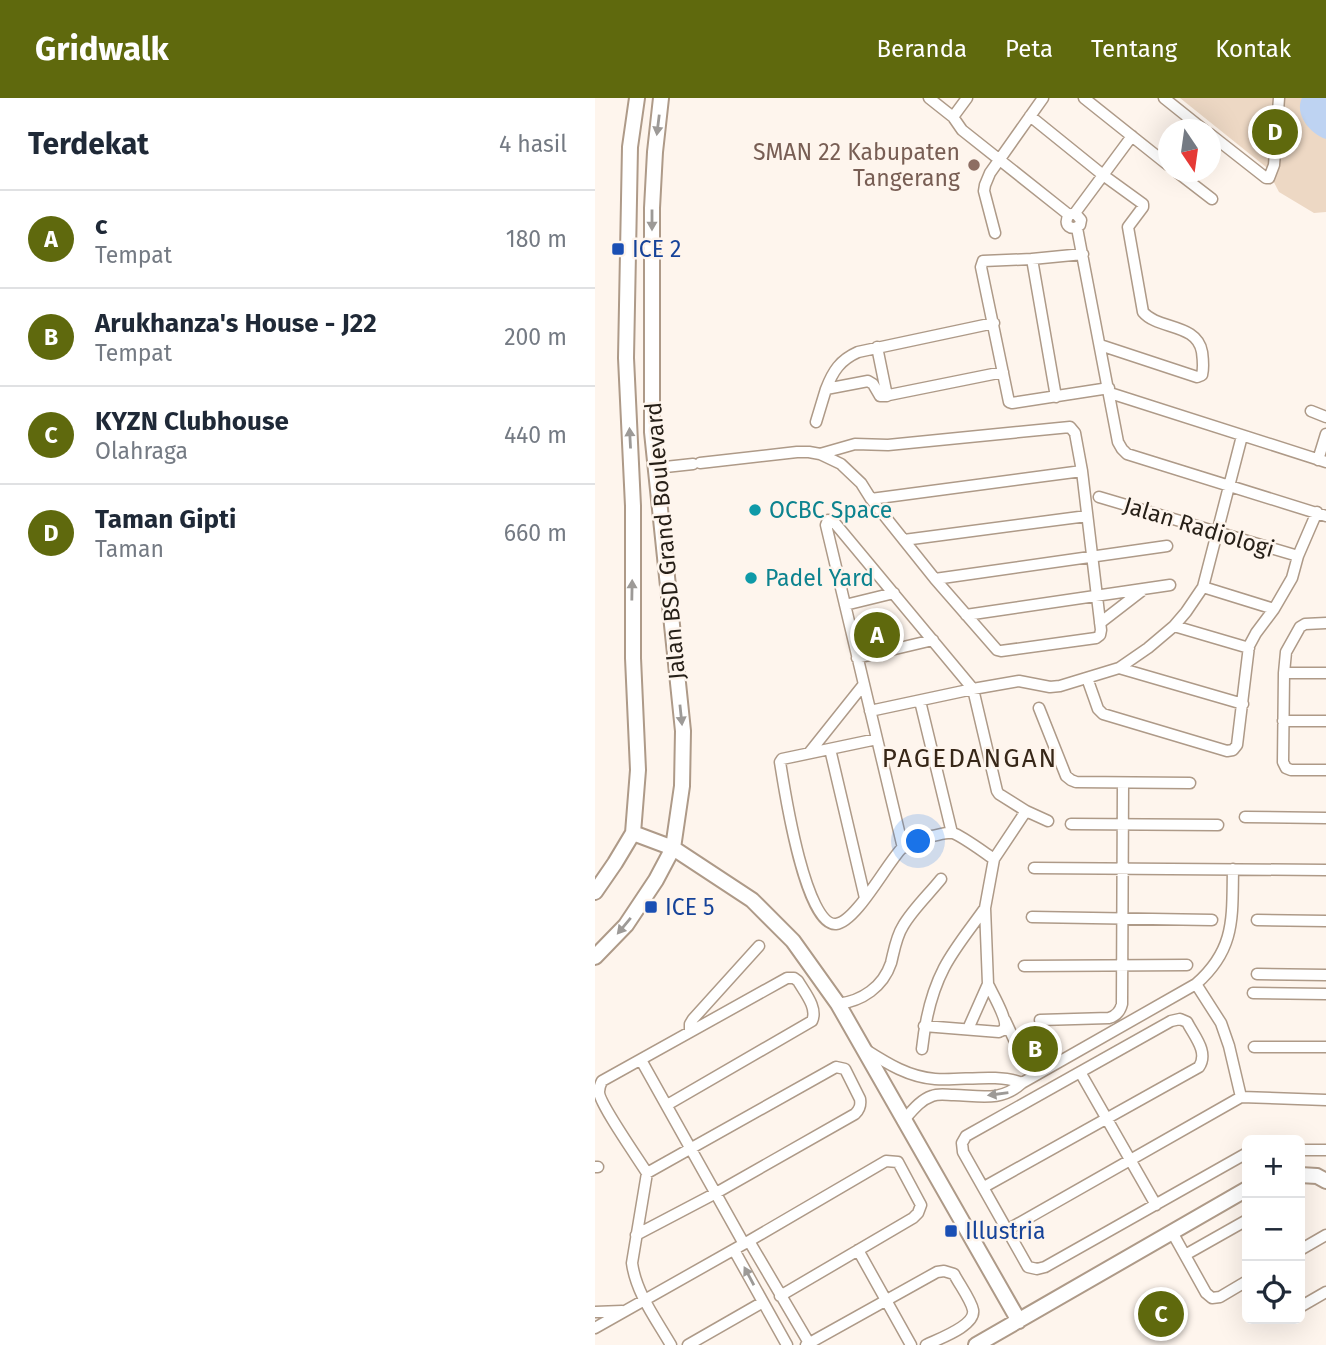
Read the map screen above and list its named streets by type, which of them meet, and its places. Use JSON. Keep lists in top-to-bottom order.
{
  "streets": {
    "main road": ["Jalan BSD Grand Boulevard"],
    "street": ["Jalan Radiologi"]
  },
  "districts": ["PAGEDANGAN"],
  "places": {
    "other": ["SMAN 22 Kabupaten Tangerang", "OCBC Space", "Padel Yard"],
    "transit": ["ICE 2", "ICE 5", "Illustria"]
  },
  "north": "bottom",
  "page": {
    "header": "Gridwalk",
    "nav": [
      "Beranda",
      "Peta",
      "Tentang",
      "Kontak"
    ],
    "heading": ["Terdekat", "4 hasil"],
    "pins": [
      "D",
      "A",
      "B",
      "C"
    ],
    "list": [
      {
        "mark": "A",
        "name": "c",
        "note": "Tempat",
        "value": "180 m"
      },
      {
        "mark": "B",
        "name": "Arukhanza's House - J22",
        "note": "Tempat",
        "value": "200 m"
      },
      {
        "mark": "C",
        "name": "KYZN Clubhouse",
        "note": "Olahraga",
        "value": "440 m"
      },
      {
        "mark": "D",
        "name": "Taman Gipti",
        "note": "Taman",
        "value": "660 m"
      }
    ],
    "map_buttons": ["+", "−"]
  }
}
